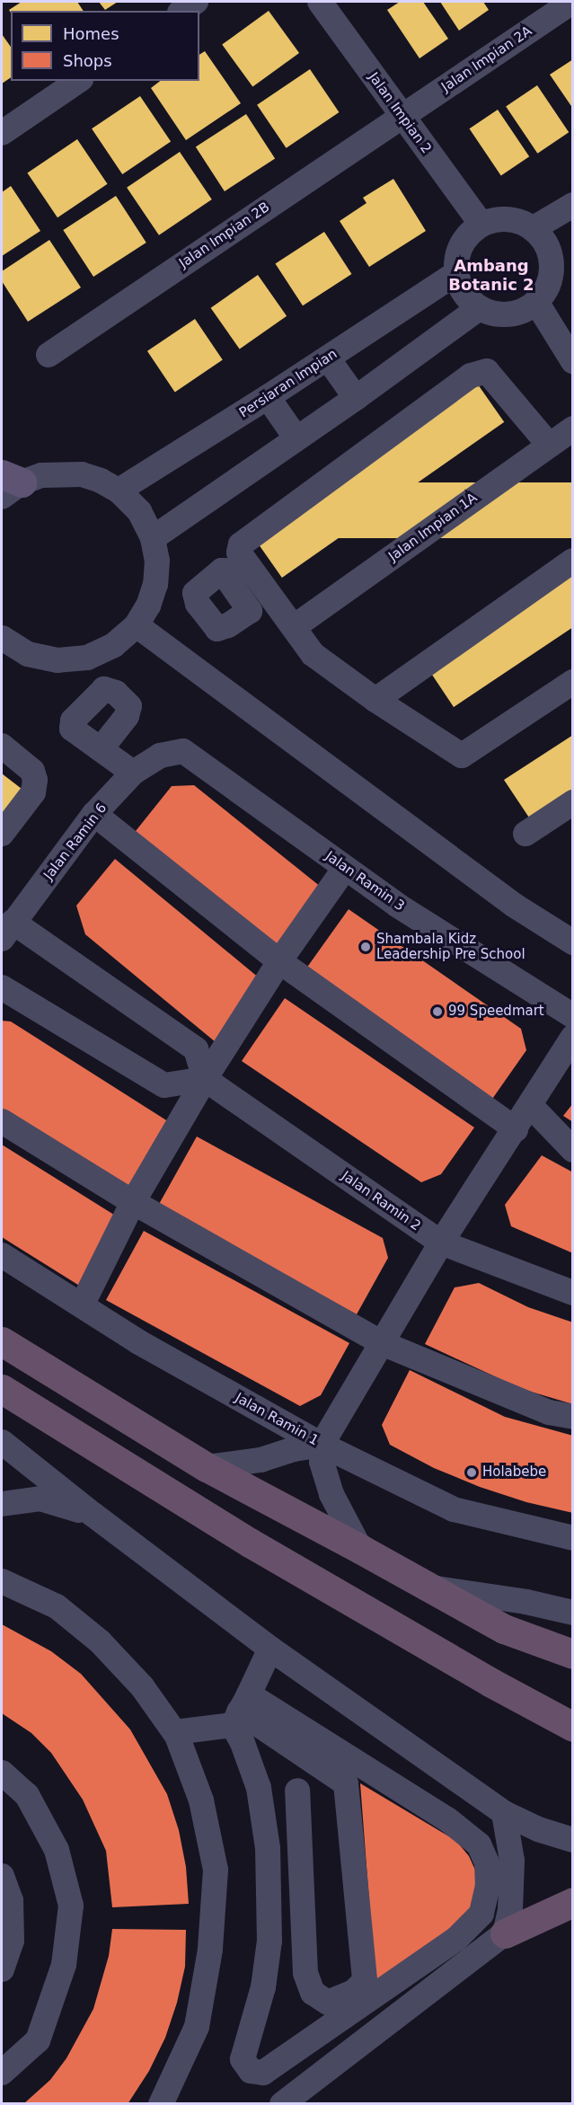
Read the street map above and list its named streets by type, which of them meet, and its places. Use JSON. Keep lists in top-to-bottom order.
{
  "streets": {
    "street": [
      "Jalan Impian 2A",
      "Jalan Impian 2",
      "Jalan Impian 2B",
      "Persiaran Impian",
      "Jalan Impian 1A",
      "Jalan Ramin 6",
      "Jalan Ramin 3",
      "Jalan Ramin 2",
      "Jalan Ramin 1"
    ]
  },
  "crossings": [
    ["Jalan Impian 2A", "Jalan Impian 2"],
    ["Jalan Impian 2A", "Jalan Impian 2B"],
    ["Jalan Impian 2", "Jalan Impian 2B"],
    ["Jalan Impian 2", "Persiaran Impian"],
    ["Jalan Ramin 6", "Jalan Ramin 3"]
  ],
  "districts": ["Ambang Botanic 2"],
  "places": ["Shambala Kidz Leadership Pre School", "99 Speedmart", "Holabebe"],
  "legend": ["Homes", "Shops"]
}
